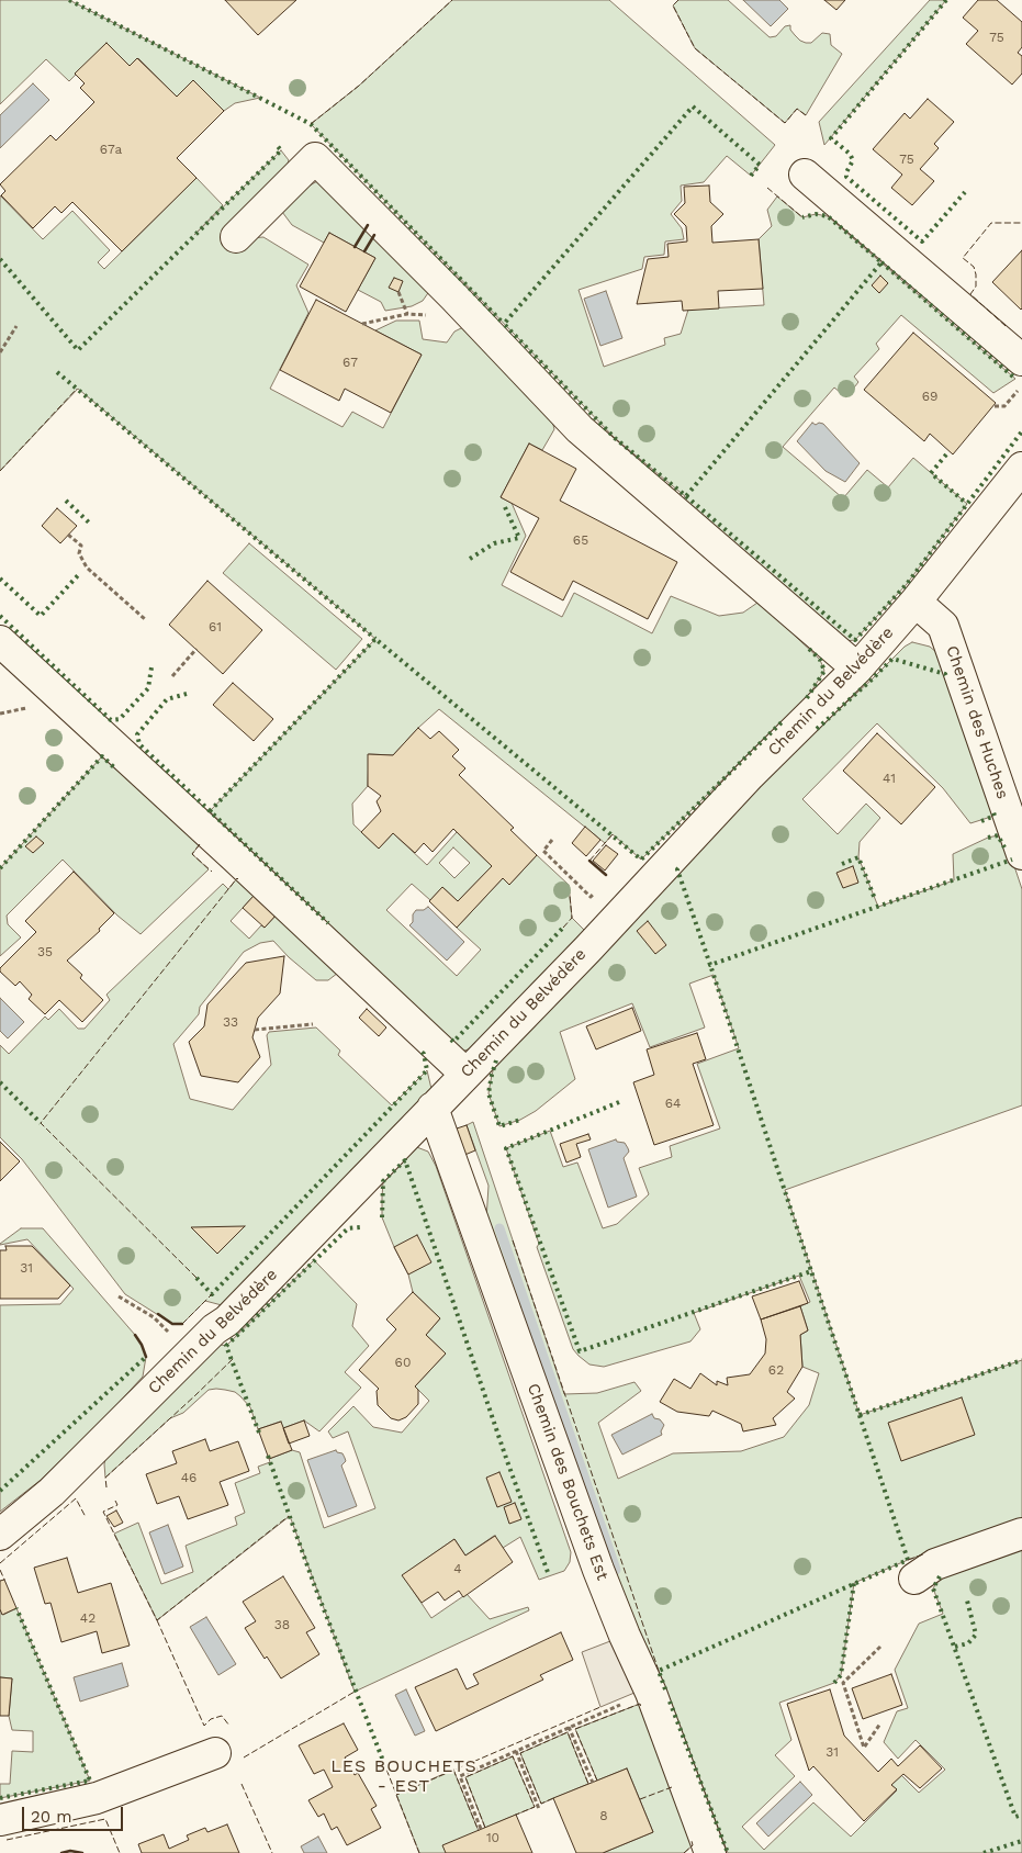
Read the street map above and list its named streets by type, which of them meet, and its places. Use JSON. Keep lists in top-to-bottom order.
{
  "streets": {
    "street": ["Chemin du Belvédère", "Chemin des Huches", "Chemin des Bouchets Est"]
  },
  "crossings": [
    ["Chemin du Belvédère", "Chemin des Huches"],
    ["Chemin du Belvédère", "Chemin des Bouchets Est"]
  ],
  "districts": ["LES BOUCHETS - EST"],
  "house_numbers": [
    "75",
    "67a",
    "75",
    "67",
    "69",
    "65",
    "61",
    "41",
    "35",
    "33",
    "64",
    "31",
    "60",
    "62",
    "46",
    "4",
    "42",
    "38",
    "31",
    "8",
    "10"
  ],
  "scale_bar": "20 m"
}
